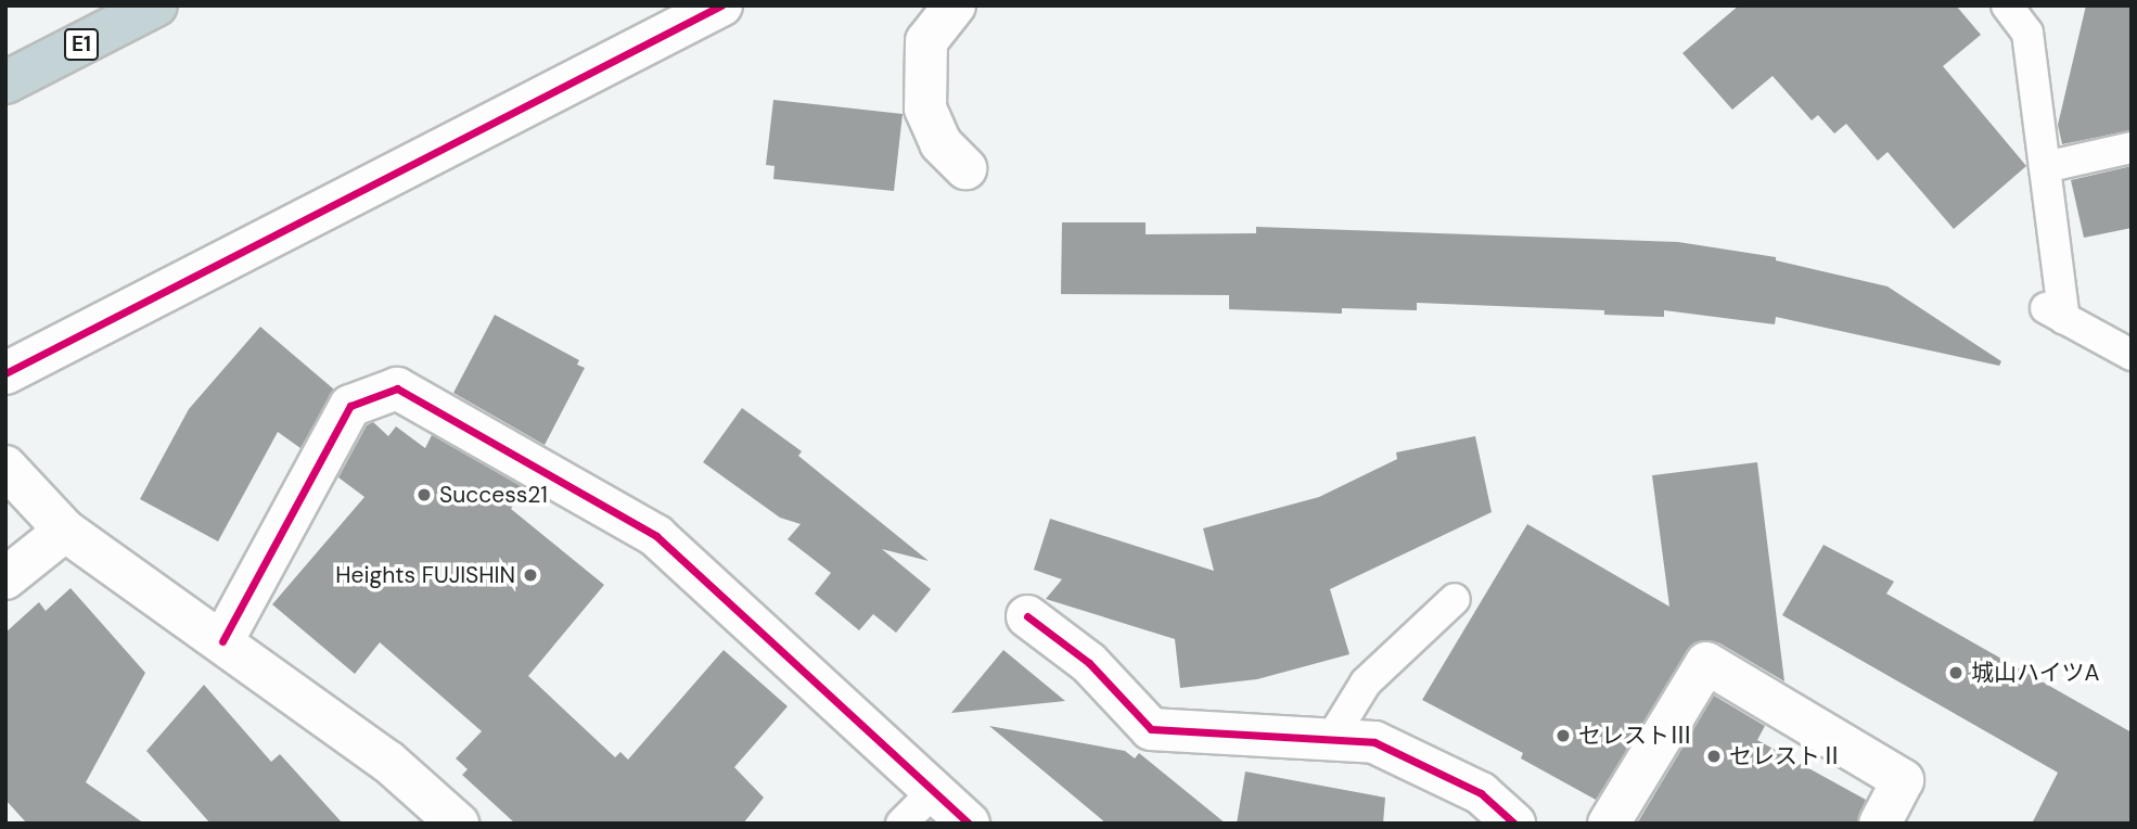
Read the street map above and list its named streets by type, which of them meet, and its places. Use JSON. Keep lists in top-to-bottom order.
{
  "streets": {
    "highway": ["E1"]
  },
  "places": [
    "Success21",
    "Heights FUJISHIN",
    "城山ハイツA",
    "セレストⅢ",
    "セレストⅡ"
  ]
}
